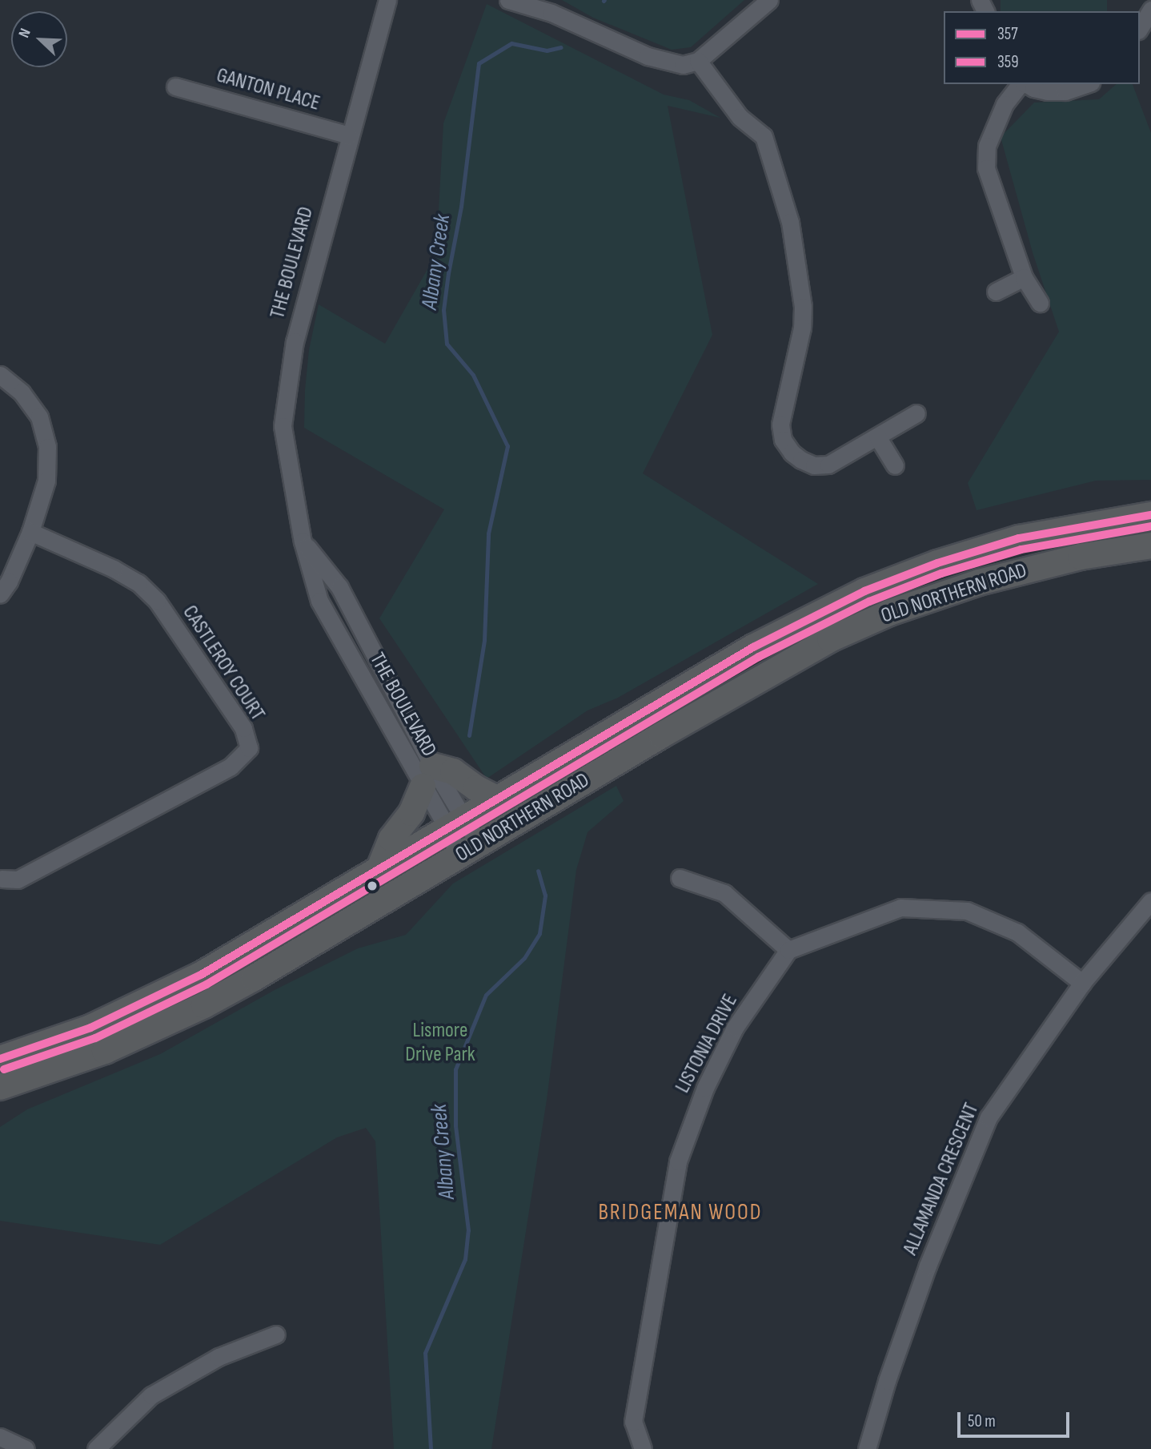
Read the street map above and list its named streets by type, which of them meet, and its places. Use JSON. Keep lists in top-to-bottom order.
{
  "streets": {
    "highway": ["OLD NORTHERN ROAD"],
    "street": [
      "GANTON PLACE",
      "THE BOULEVARD",
      "CASTLEROY COURT",
      "LISTONIA DRIVE",
      "ALLAMANDA CRESCENT"
    ]
  },
  "crossings": [
    ["GANTON PLACE", "THE BOULEVARD"],
    ["THE BOULEVARD", "OLD NORTHERN ROAD"]
  ],
  "districts": ["BRIDGEMAN WOOD"],
  "water": ["Albany Creek"],
  "parks": ["Lismore Drive Park"],
  "lines": ["transit line 357", "transit line 359"],
  "legend": ["357", "359"],
  "scale_bar": "50 m",
  "north": "top left"
}
